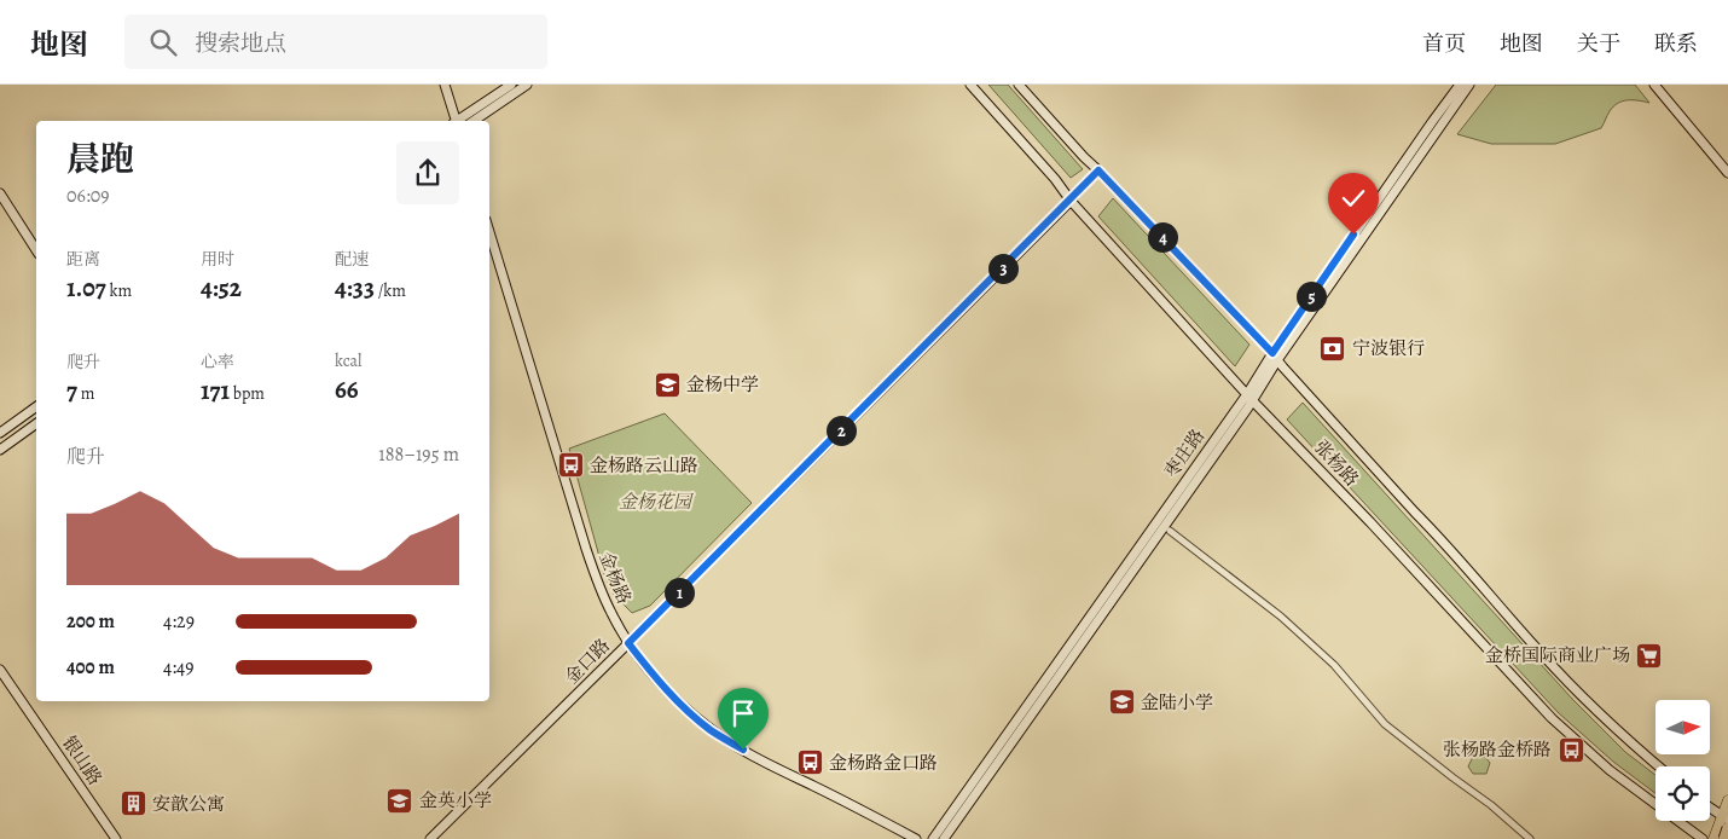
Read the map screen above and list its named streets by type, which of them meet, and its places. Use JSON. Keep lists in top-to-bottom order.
{
  "streets": {
    "street": [
      "枣庄路",
      "张杨路",
      "金杨路",
      "金口路",
      "银山路"
    ]
  },
  "crossings": [
    ["枣庄路", "张杨路"],
    ["张杨路", "金口路"],
    ["金杨路", "金口路"]
  ],
  "parks": ["金杨花园"],
  "places": {
    "bank": ["宁波银行"],
    "school or university": ["金杨中学", "金陆小学", "金英小学"],
    "bus stop": ["金杨路云山路", "张杨路金桥路", "金杨路金口路"],
    "supermarket": ["金桥国际商业广场"],
    "building": ["安歆公寓"]
  },
  "north": "right",
  "page": {
    "header": "地图",
    "search": "搜索地点",
    "nav": [
      "首页",
      "地图",
      "关于",
      "联系"
    ],
    "heading": ["晨跑", "06:09"],
    "pins": [
      "4",
      "3",
      "5",
      "2",
      "1"
    ],
    "stats": [
      ["距离", "1.07 km"],
      ["用时", "4:52"],
      ["配速", "4:33 /km"],
      ["爬升", "7 m"],
      ["心率", "171 bpm"],
      ["kcal", "66"]
    ],
    "chart": ["爬升", "188–195 m"],
    "list": [
      {
        "name": "200 m",
        "note": "4:29"
      },
      {
        "name": "400 m",
        "note": "4:49"
      }
    ]
  }
}
